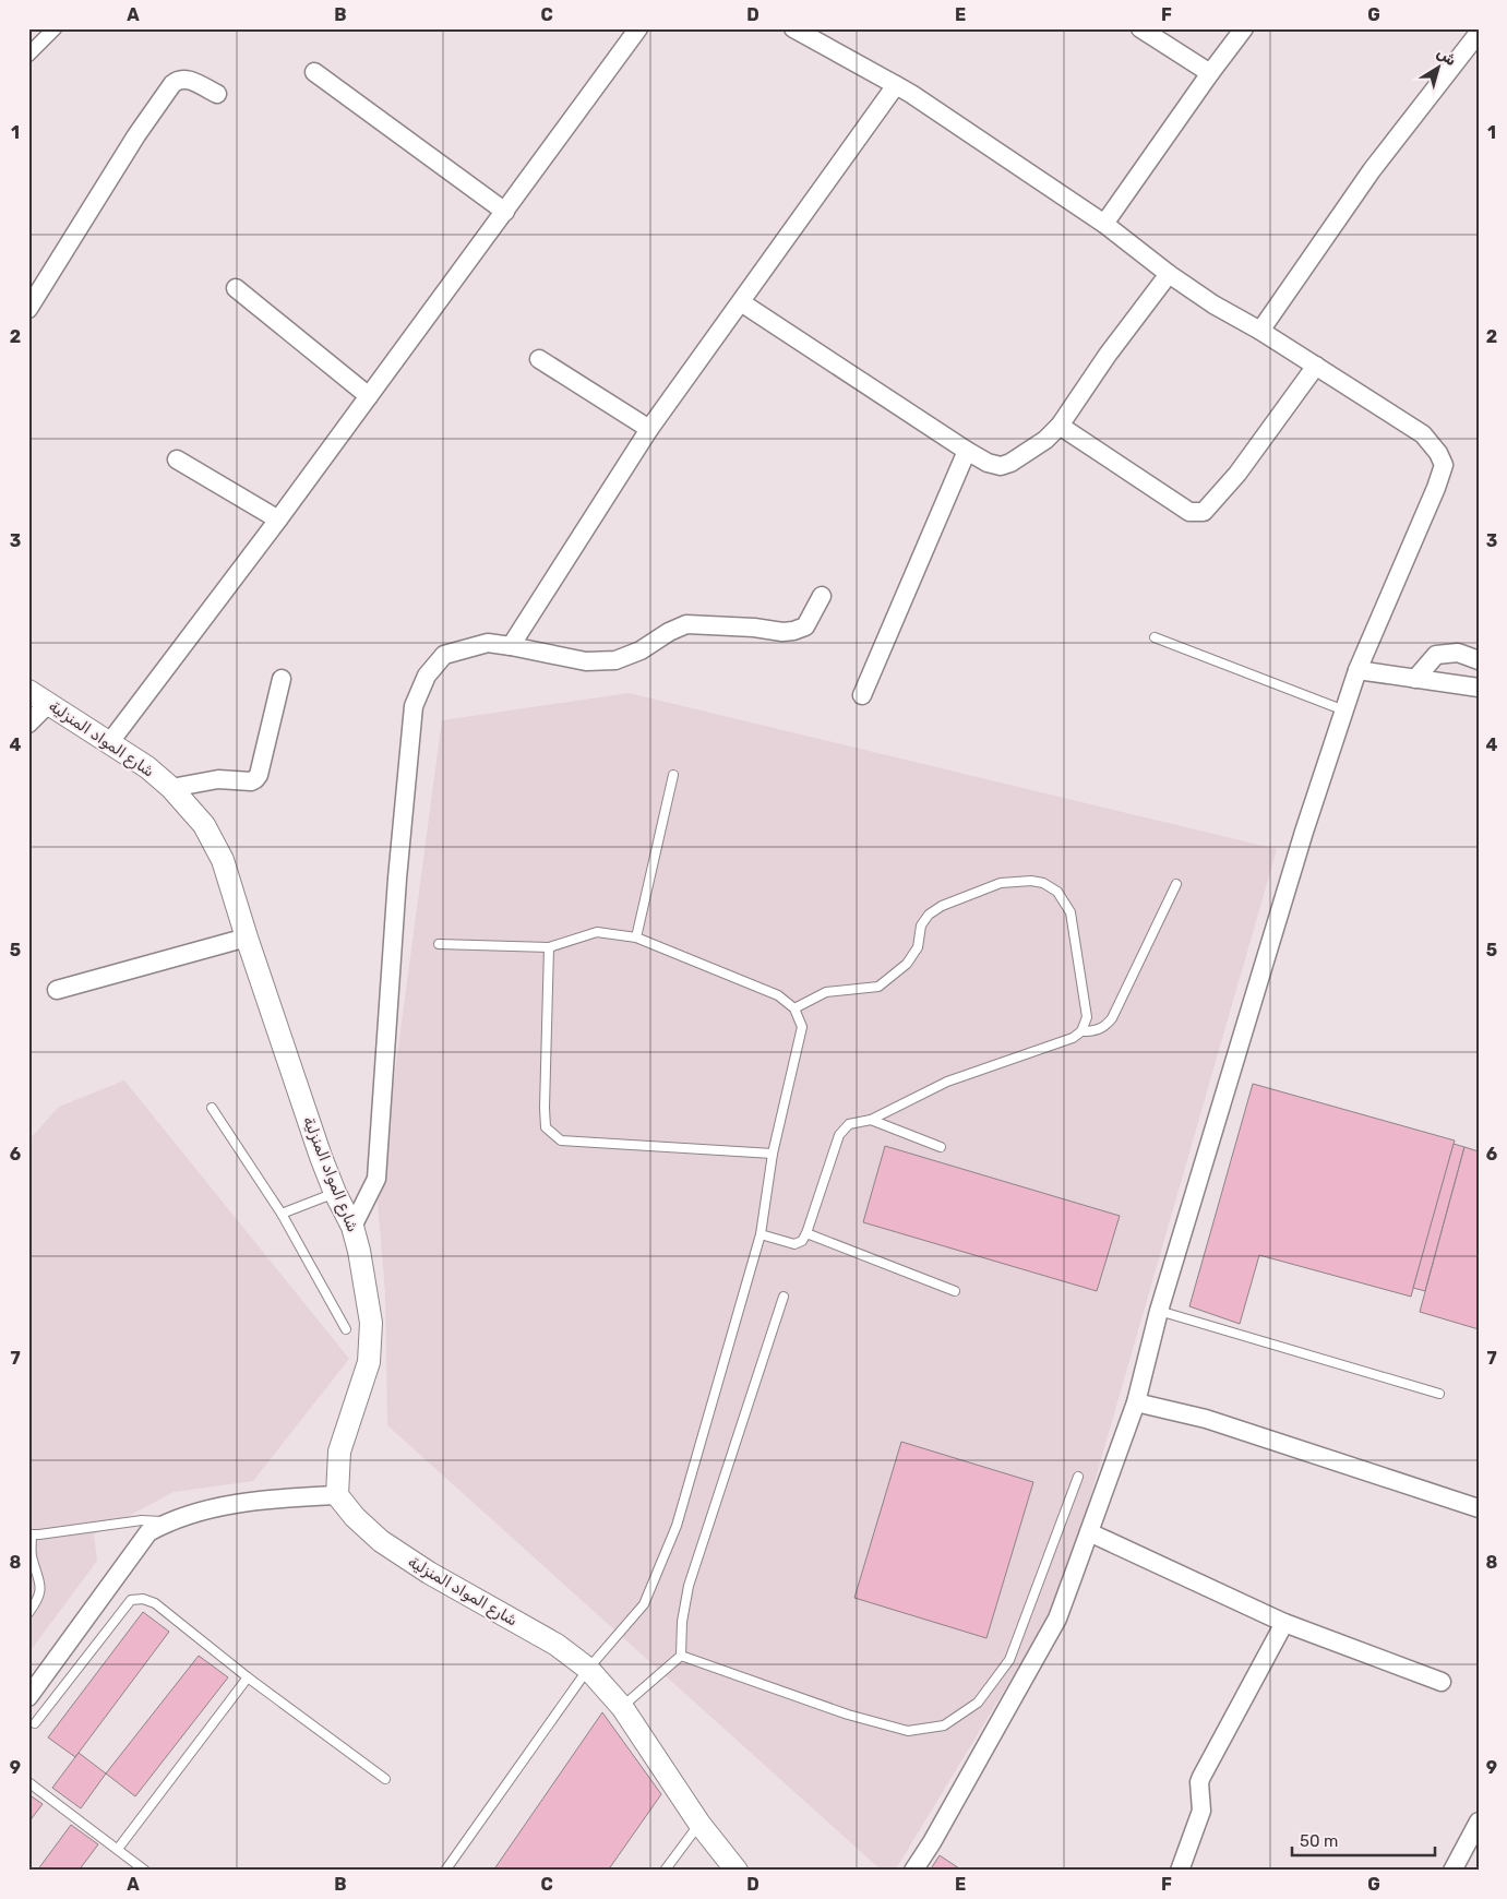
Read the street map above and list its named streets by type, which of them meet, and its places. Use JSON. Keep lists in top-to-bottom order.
{
  "streets": {
    "street": ["شارع المواد المنزلية"]
  },
  "scale_bar": "50 m",
  "north": "top right",
  "grid": {
    "columns": [
      "A",
      "B",
      "C",
      "D",
      "E",
      "F",
      "G"
    ],
    "rows": [
      "1",
      "2",
      "3",
      "4",
      "5",
      "6",
      "7",
      "8",
      "9"
    ]
  }
}
